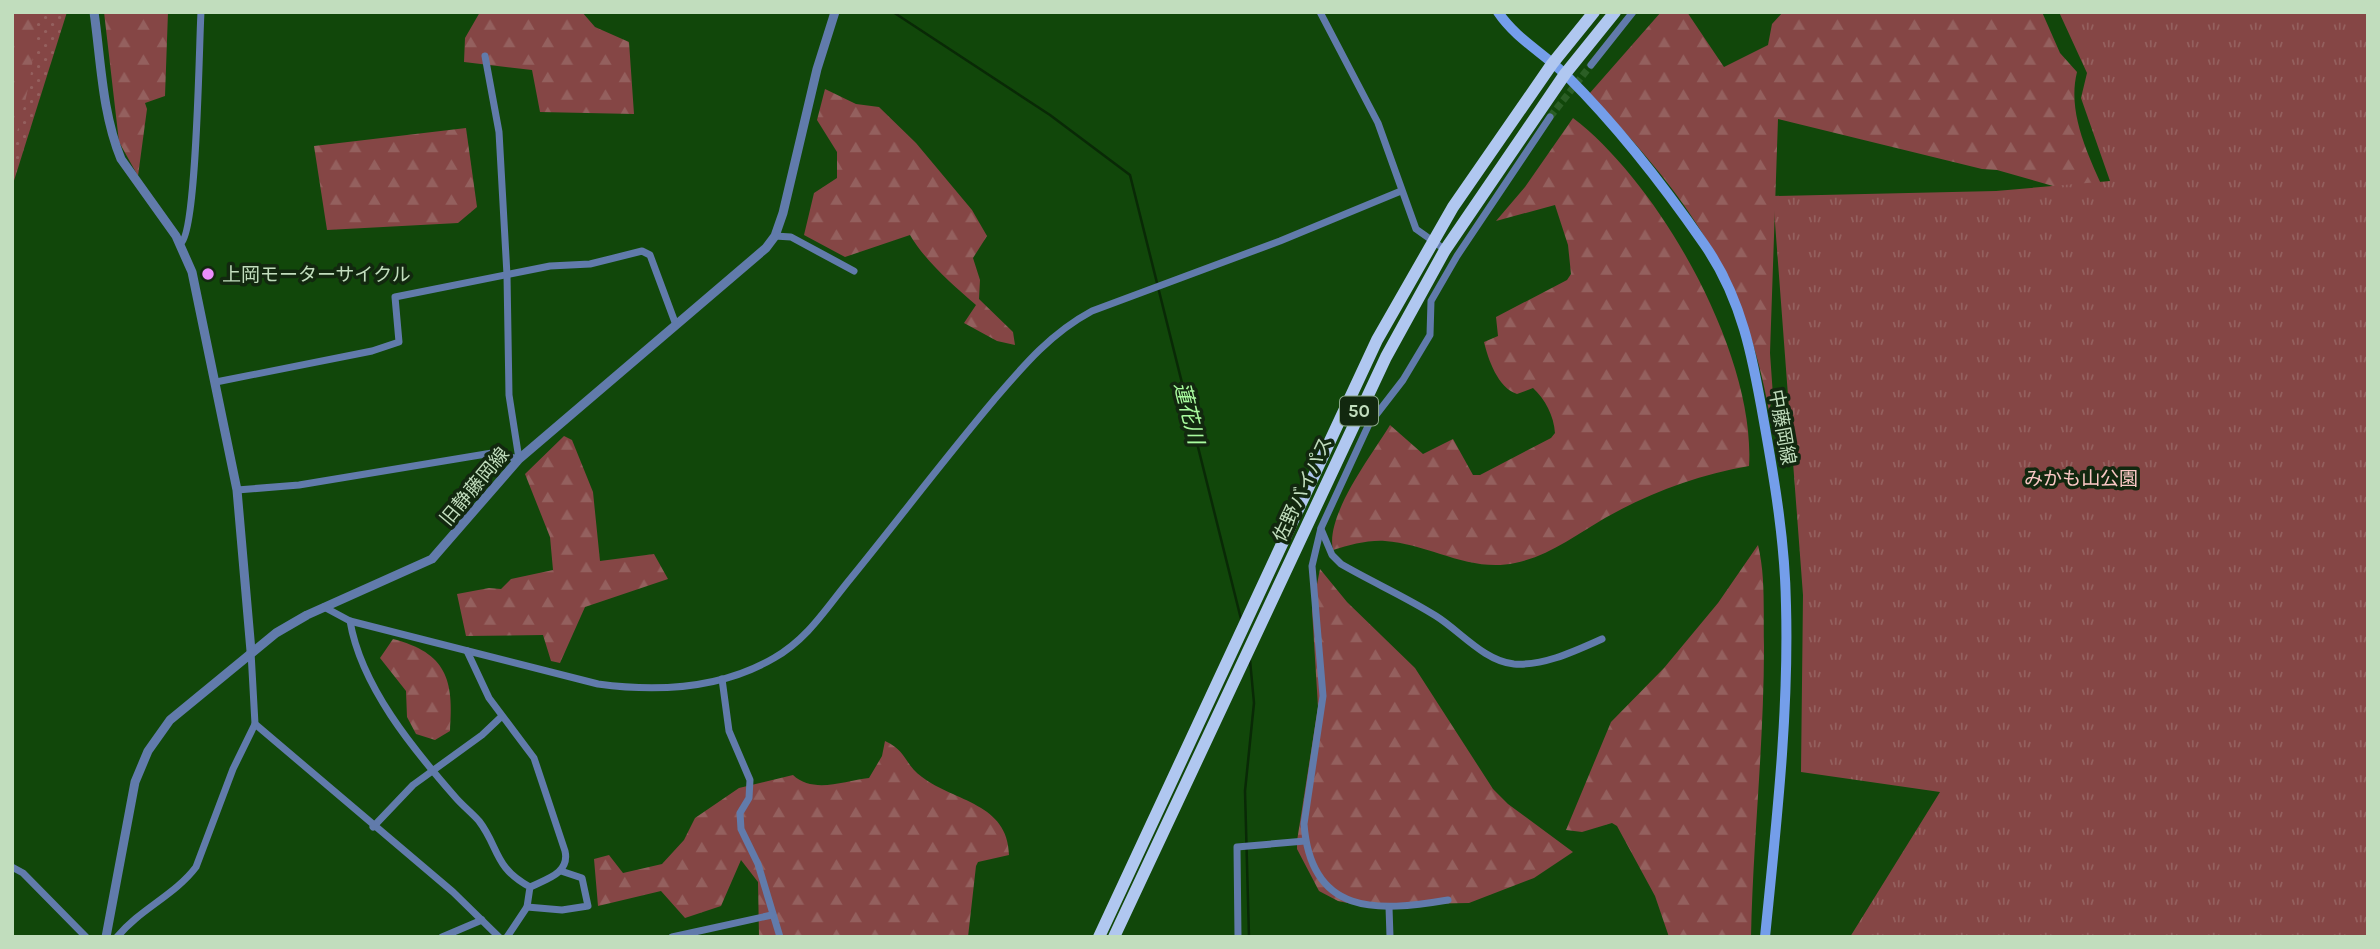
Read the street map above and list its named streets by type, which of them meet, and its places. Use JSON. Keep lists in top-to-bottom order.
{
  "streets": {
    "highway": ["50", "佐野バイパス"],
    "main road": ["中藤岡線"],
    "street": ["旧静藤岡線"]
  },
  "crossings": [
    ["中藤岡線", "佐野バイパス"]
  ],
  "water": ["蓮花川"],
  "parks": ["みかも山公園"],
  "places": ["上岡モーターサイクル"]
}
